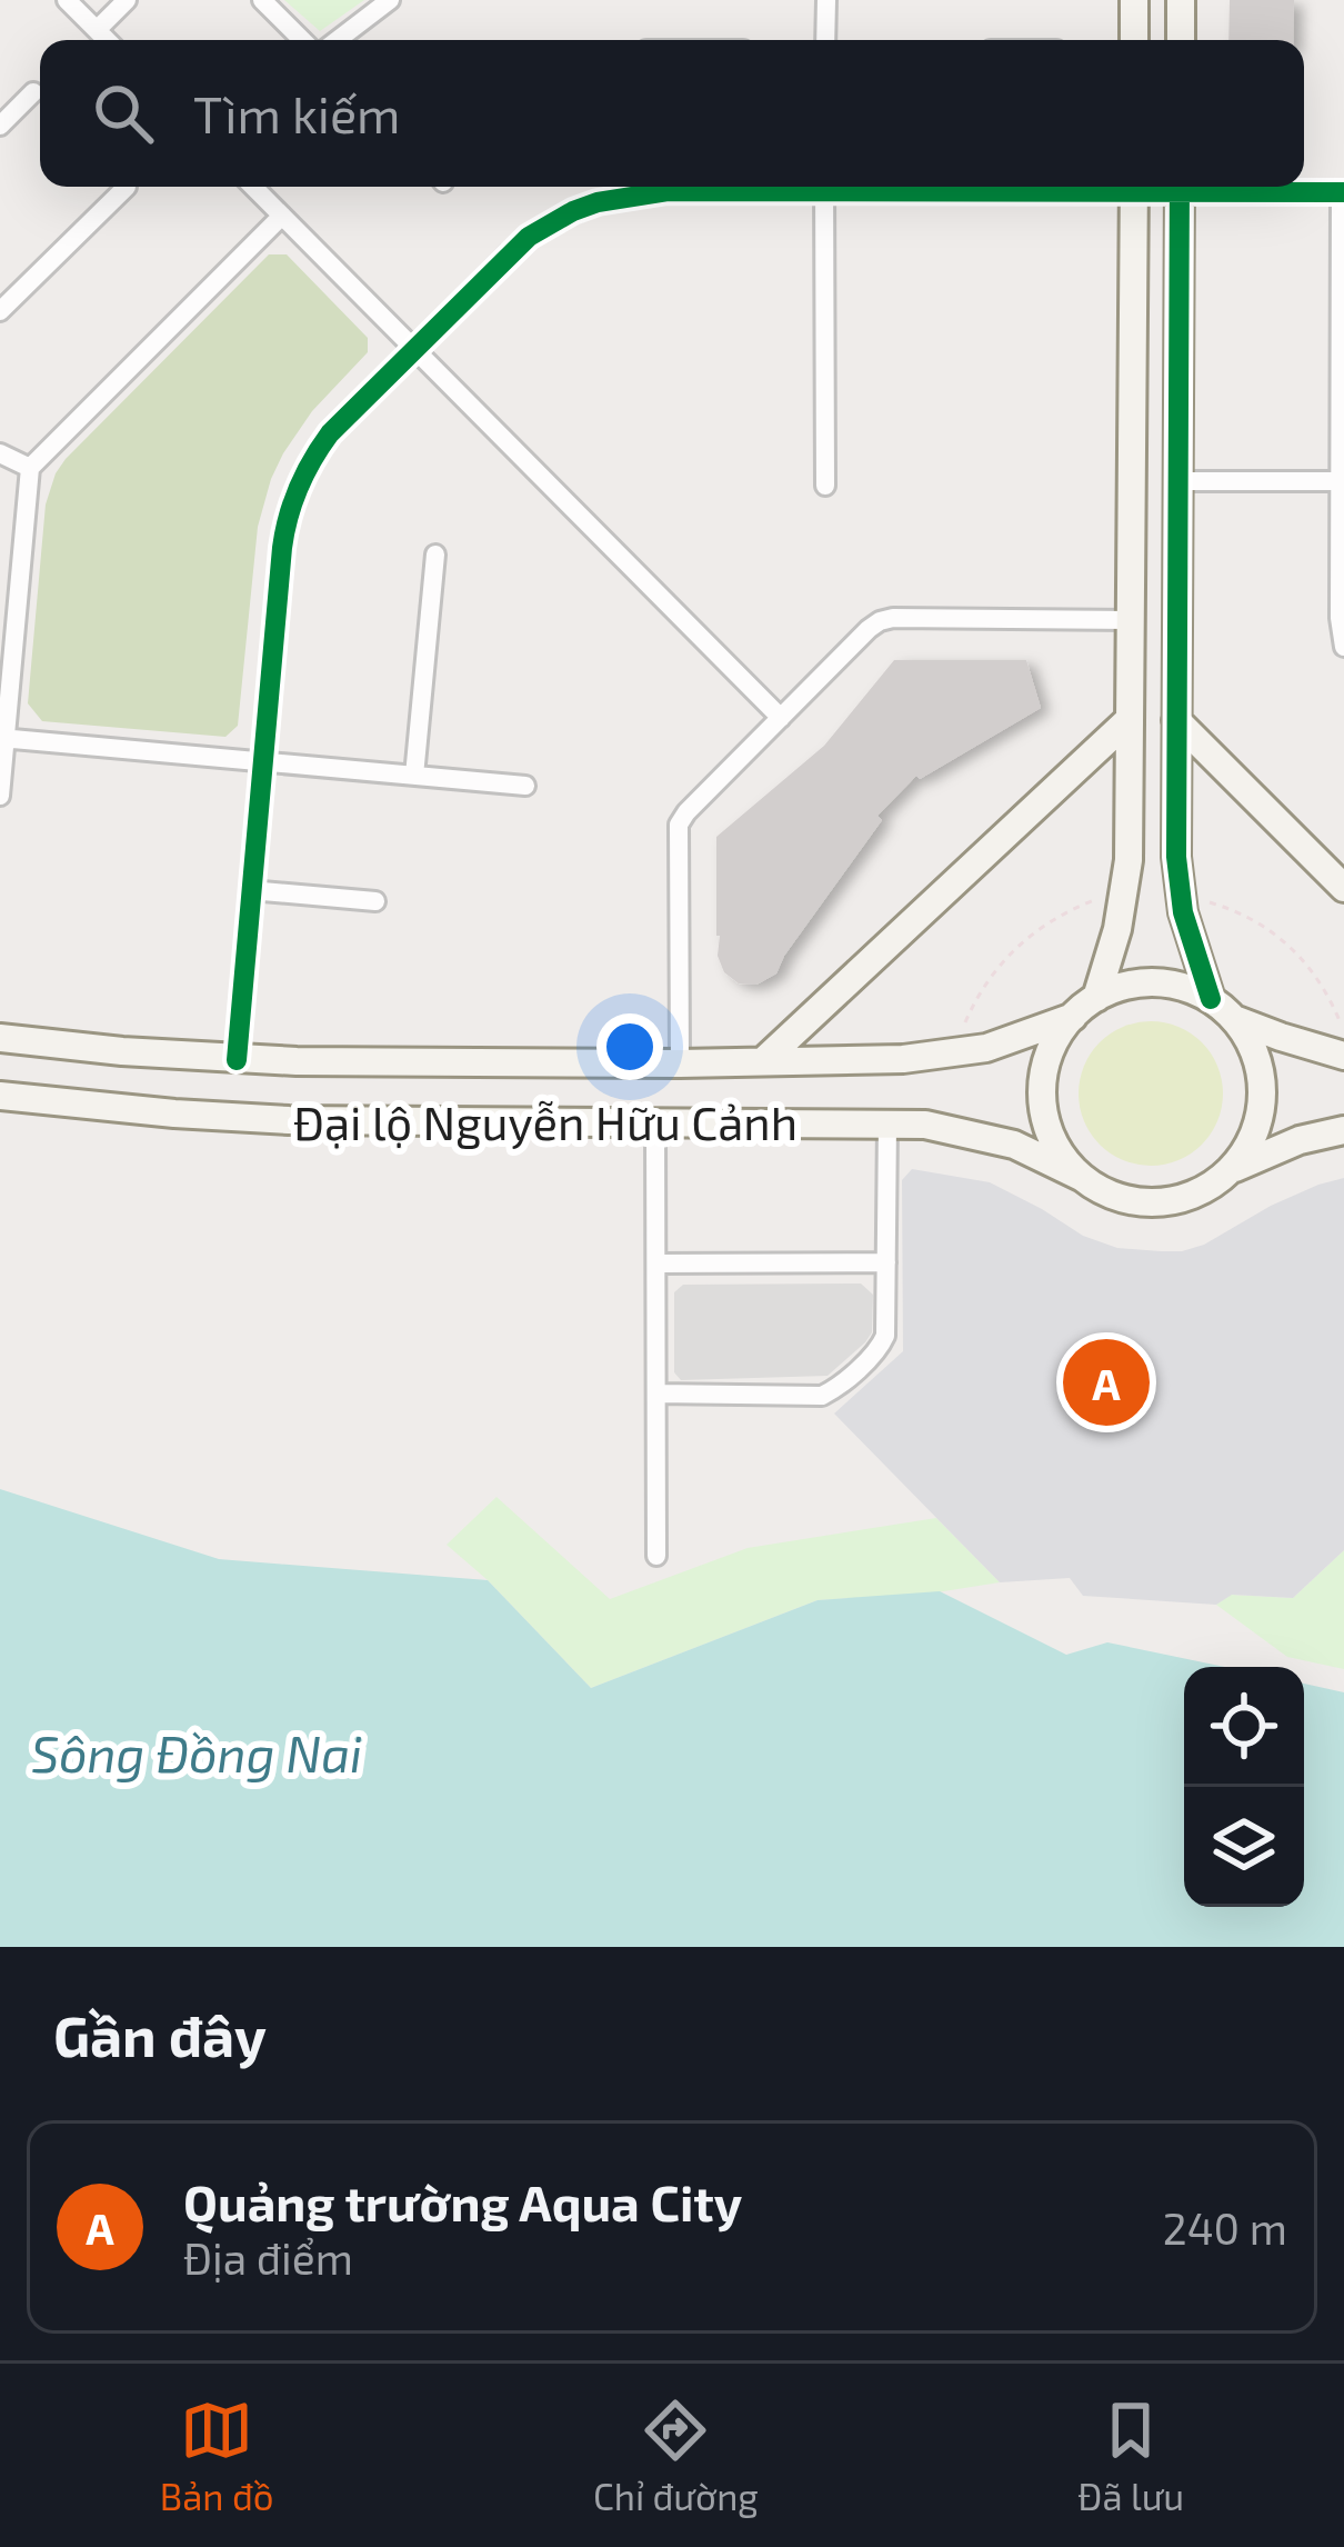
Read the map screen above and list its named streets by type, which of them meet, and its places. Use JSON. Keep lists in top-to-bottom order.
{
  "streets": {
    "main road": ["Đại lộ Nguyễn Hữu Cảnh"]
  },
  "water": ["Sông Đồng Nai"],
  "page": {
    "search": "Tìm kiếm",
    "pins": "A",
    "heading": "Gần đây",
    "list": [
      {
        "mark": "A",
        "name": "Quảng trường Aqua City",
        "note": "Địa điểm",
        "value": "240 m"
      }
    ],
    "nav": ["Bản đồ", "Chỉ đường", "Đã lưu"]
  }
}
